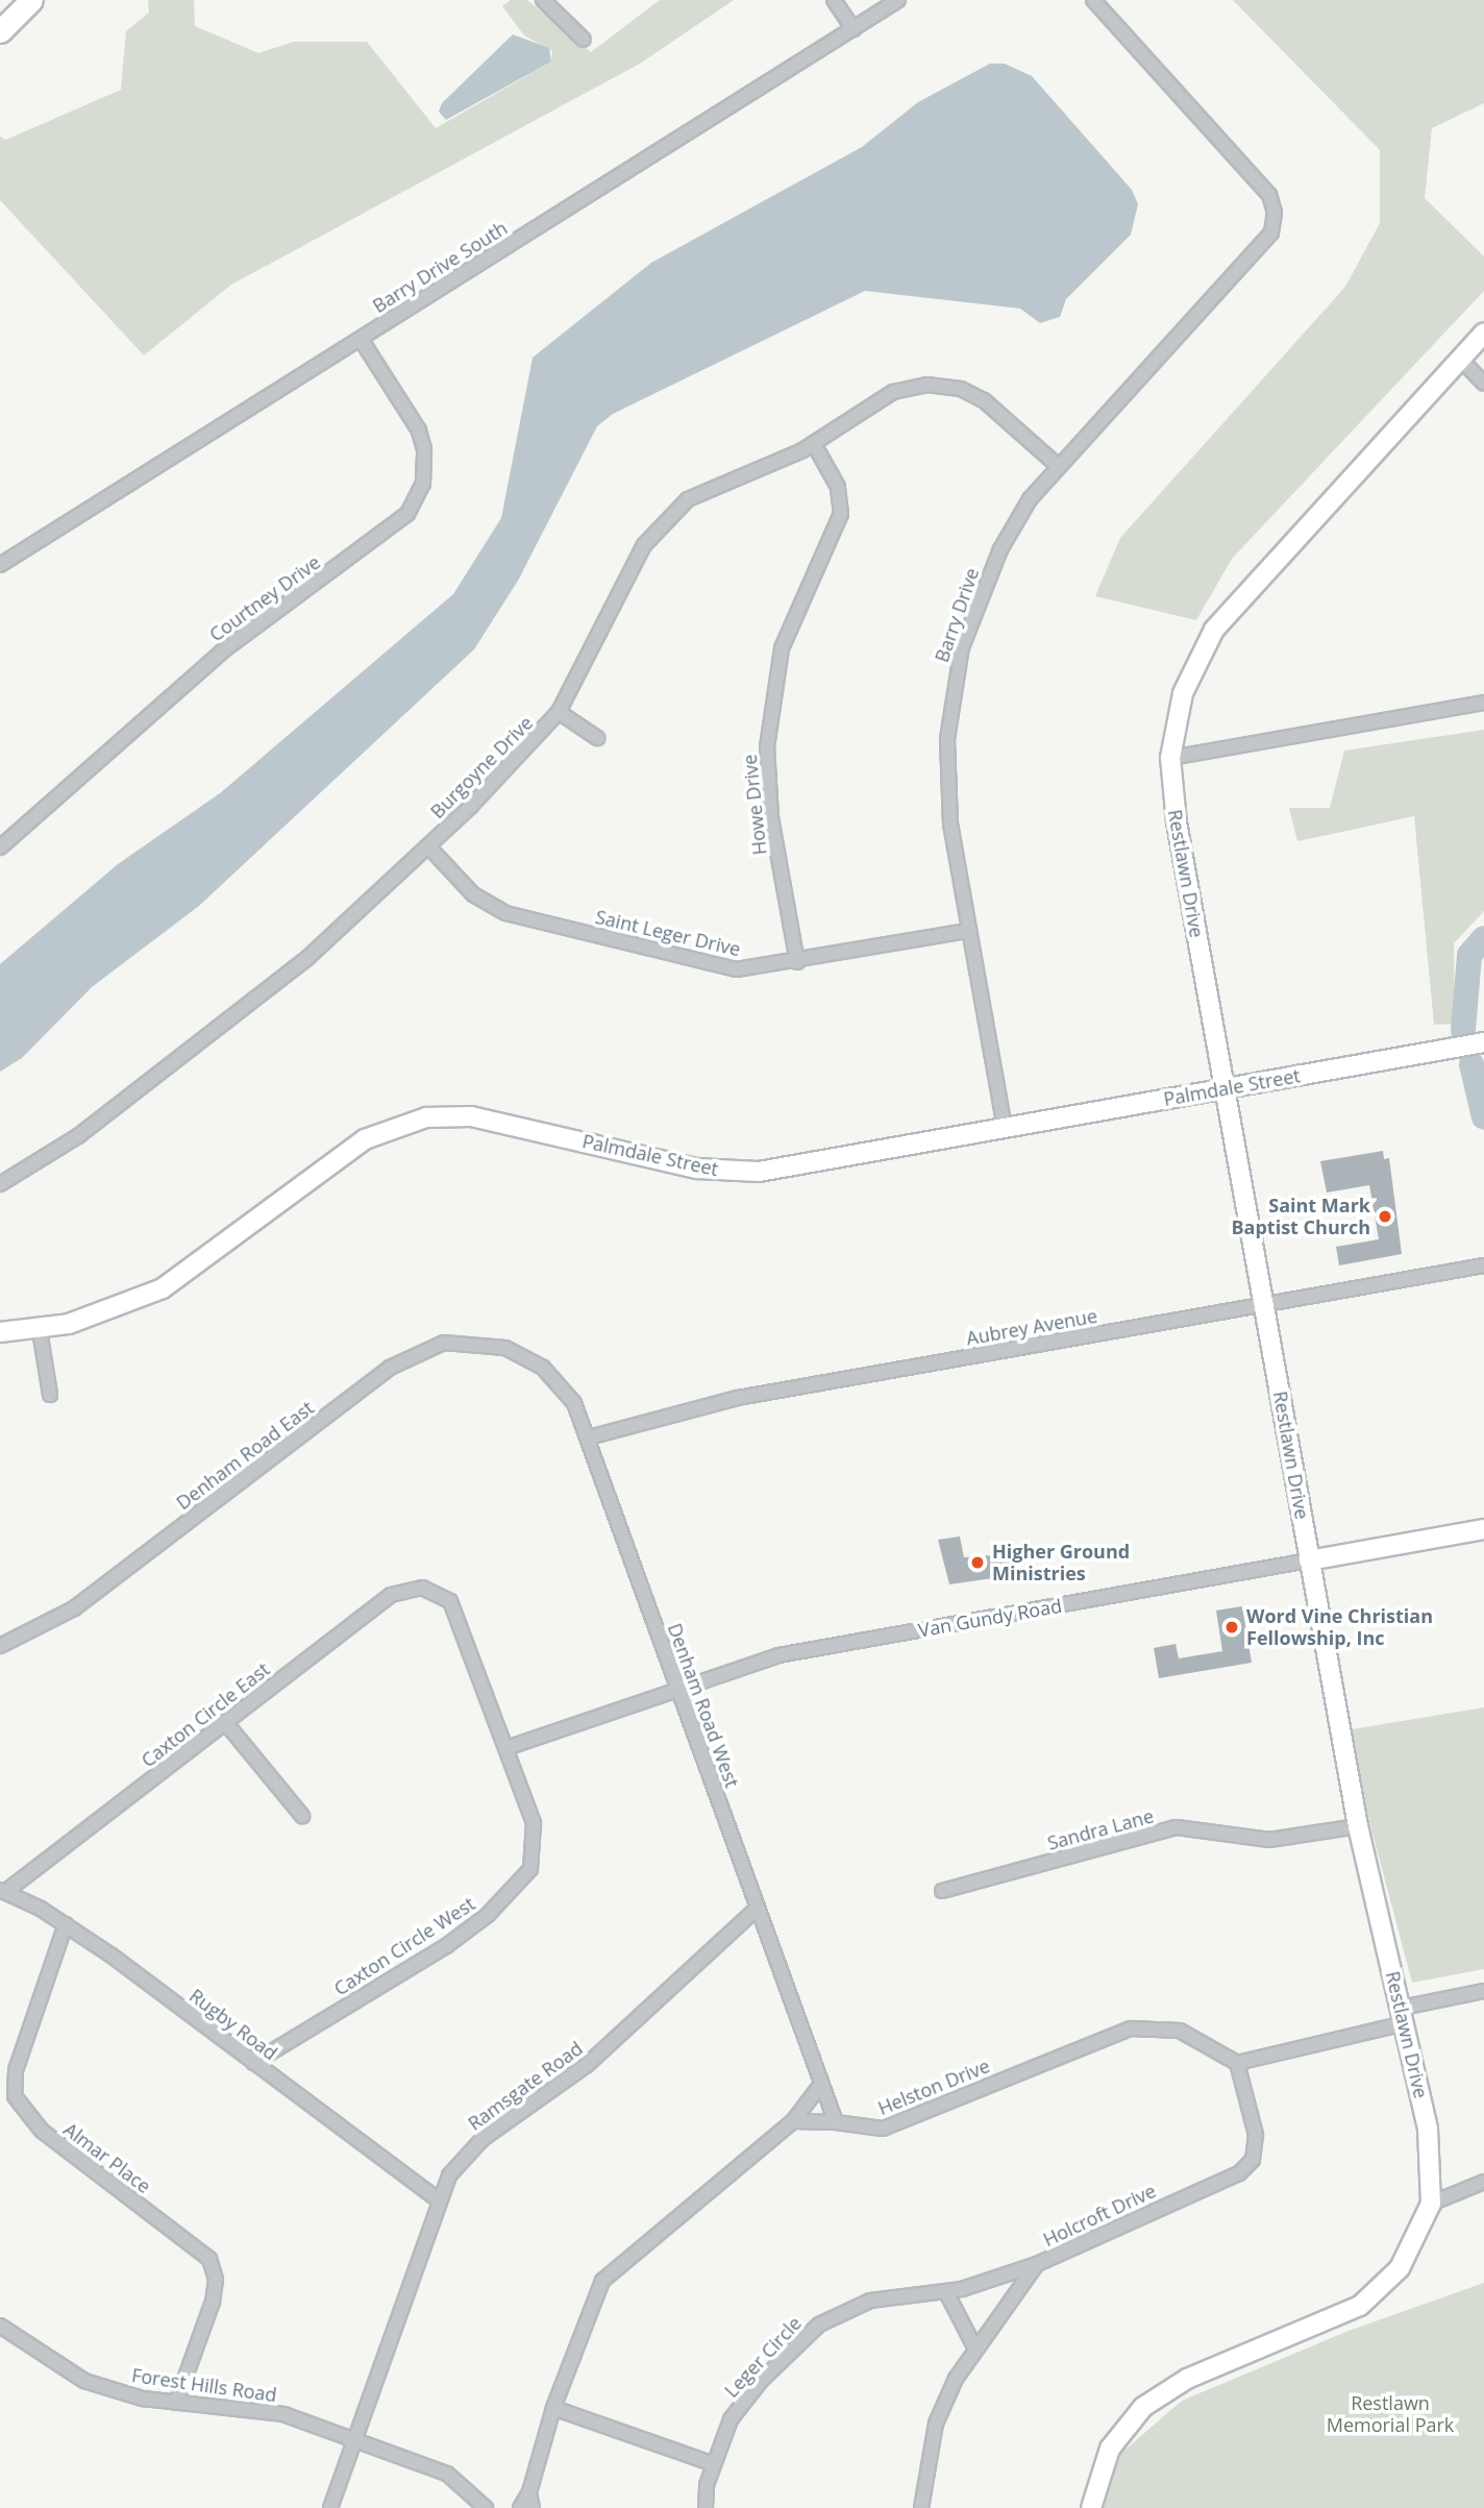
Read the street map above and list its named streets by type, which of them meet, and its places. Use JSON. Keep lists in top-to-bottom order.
{
  "streets": {
    "street": [
      "Barry Drive South",
      "Courtney Drive",
      "Barry Drive",
      "Burgoyne Drive",
      "Howe Drive",
      "Restlawn Drive",
      "Saint Leger Drive",
      "Palmdale Street",
      "Aubrey Avenue",
      "Denham Road East",
      "Van Gundy Road",
      "Denham Road West",
      "Caxton Circle East",
      "Sandra Lane",
      "Caxton Circle West",
      "Rugby Road",
      "Ramsgate Road",
      "Helston Drive",
      "Almar Place",
      "Holcroft Drive",
      "Leger Circle",
      "Forest Hills Road"
    ]
  },
  "crossings": [
    ["Barry Drive South", "Courtney Drive"],
    ["Barry Drive", "Burgoyne Drive"],
    ["Barry Drive", "Saint Leger Drive"],
    ["Barry Drive", "Palmdale Street"],
    ["Burgoyne Drive", "Howe Drive"],
    ["Burgoyne Drive", "Saint Leger Drive"],
    ["Howe Drive", "Saint Leger Drive"],
    ["Restlawn Drive", "Palmdale Street"],
    ["Restlawn Drive", "Aubrey Avenue"],
    ["Restlawn Drive", "Van Gundy Road"],
    ["Restlawn Drive", "Sandra Lane"],
    ["Aubrey Avenue", "Denham Road West"],
    ["Denham Road East", "Denham Road West"],
    ["Van Gundy Road", "Denham Road West"],
    ["Van Gundy Road", "Caxton Circle West"],
    ["Denham Road West", "Ramsgate Road"],
    ["Caxton Circle East", "Caxton Circle West"],
    ["Caxton Circle East", "Rugby Road"],
    ["Caxton Circle West", "Rugby Road"],
    ["Rugby Road", "Ramsgate Road"],
    ["Rugby Road", "Almar Place"],
    ["Ramsgate Road", "Forest Hills Road"],
    ["Helston Drive", "Holcroft Drive"],
    ["Almar Place", "Forest Hills Road"],
    ["Holcroft Drive", "Leger Circle"]
  ],
  "parks": ["Restlawn Memorial Park"],
  "places": ["Saint Mark Baptist Church", "Higher Ground Ministries", "Word Vine Christian Fellowship, Inc"]
}
